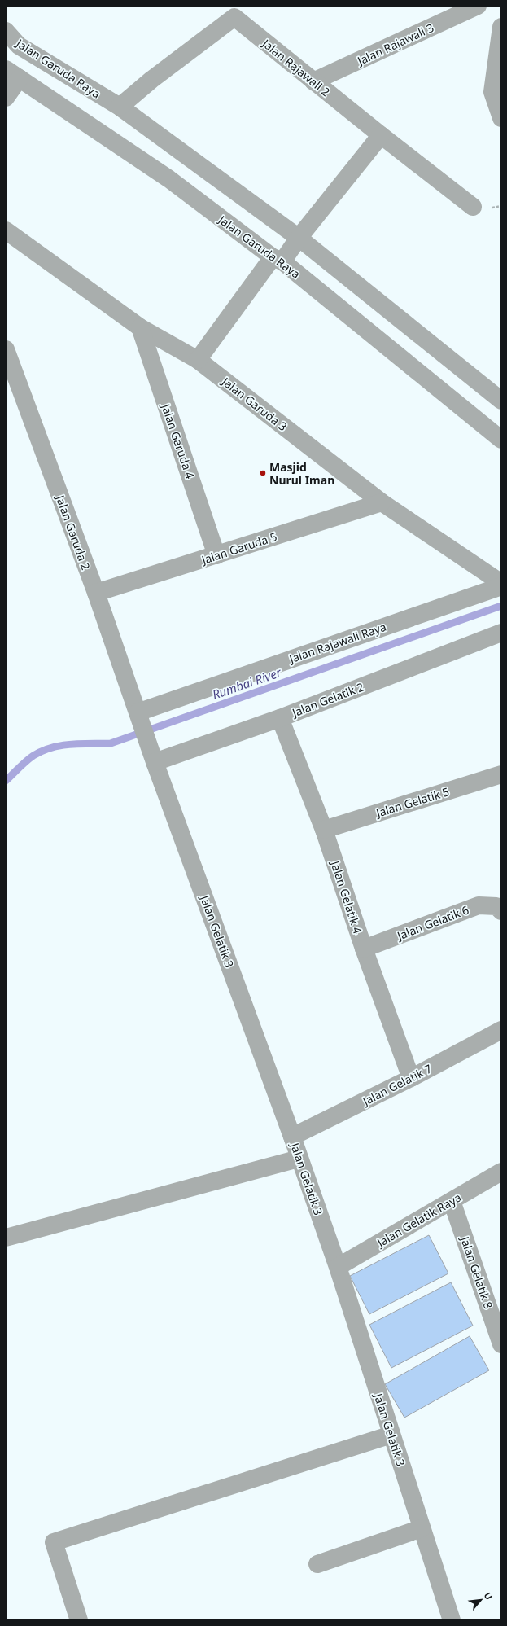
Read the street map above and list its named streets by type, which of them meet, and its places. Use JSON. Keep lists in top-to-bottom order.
{
  "streets": {
    "street": [
      "Jalan Rajawali 3",
      "Jalan Rajawali 2",
      "Jalan Garuda Raya",
      "Jalan Garuda 3",
      "Jalan Garuda 4",
      "Jalan Garuda 2",
      "Jalan Garuda 5",
      "Jalan Rajawali Raya",
      "Jalan Gelatik 2",
      "Jalan Gelatik 5",
      "Jalan Gelatik 4",
      "Jalan Gelatik 6",
      "Jalan Gelatik 3",
      "Jalan Gelatik 7",
      "Jalan Gelatik Raya",
      "Jalan Gelatik 8"
    ]
  },
  "crossings": [
    ["Jalan Rajawali 3", "Jalan Rajawali 2"],
    ["Jalan Rajawali 2", "Jalan Garuda Raya"],
    ["Jalan Garuda 3", "Jalan Garuda 4"],
    ["Jalan Garuda 3", "Jalan Garuda 5"],
    ["Jalan Garuda 4", "Jalan Garuda 5"],
    ["Jalan Garuda 2", "Jalan Garuda 5"],
    ["Jalan Garuda 2", "Jalan Rajawali Raya"],
    ["Jalan Garuda 2", "Jalan Gelatik 3"],
    ["Jalan Gelatik 2", "Jalan Gelatik 4"],
    ["Jalan Gelatik 2", "Jalan Gelatik 3"],
    ["Jalan Gelatik 5", "Jalan Gelatik 4"],
    ["Jalan Gelatik 4", "Jalan Gelatik 6"],
    ["Jalan Gelatik 4", "Jalan Gelatik 7"],
    ["Jalan Gelatik 3", "Jalan Gelatik 7"],
    ["Jalan Gelatik 3", "Jalan Gelatik Raya"],
    ["Jalan Gelatik Raya", "Jalan Gelatik 8"]
  ],
  "water": ["Rumbai River"],
  "places": ["Masjid Nurul Iman"],
  "north": "top right"
}
